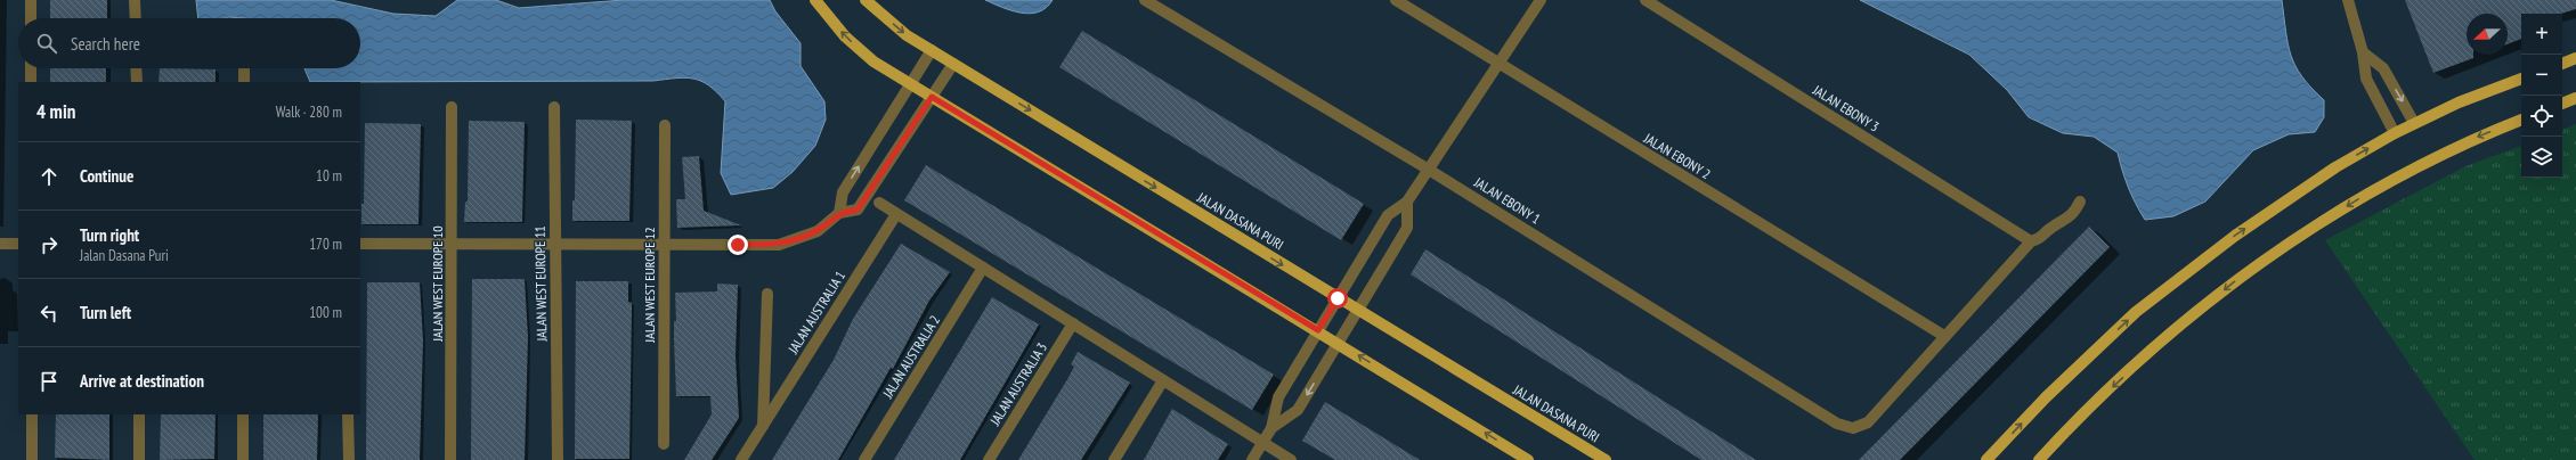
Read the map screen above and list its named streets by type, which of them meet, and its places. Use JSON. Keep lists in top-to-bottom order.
{
  "streets": {
    "main road": ["JALAN DASANA PURI"],
    "street": [
      "JALAN EBONY 3",
      "JALAN EBONY 2",
      "JALAN EBONY 1",
      "JALAN WEST EUROPE 10",
      "JALAN WEST EUROPE 11",
      "JALAN WEST EUROPE 12",
      "JALAN AUSTRALIA 1",
      "JALAN AUSTRALIA 2",
      "JALAN AUSTRALIA 3"
    ]
  },
  "crossings": [
    ["JALAN EBONY 2", "JALAN EBONY 1"]
  ],
  "north": "left",
  "page": {
    "map_buttons": ["+", "−"],
    "search": "Search here",
    "heading": ["4 min", "Walk · 280 m"],
    "list": [
      ["Continue", "10 m"],
      ["Turn right", "Jalan Dasana Puri", "170 m"],
      ["Turn left", "100 m"],
      "Arrive at destination"
    ]
  }
}
